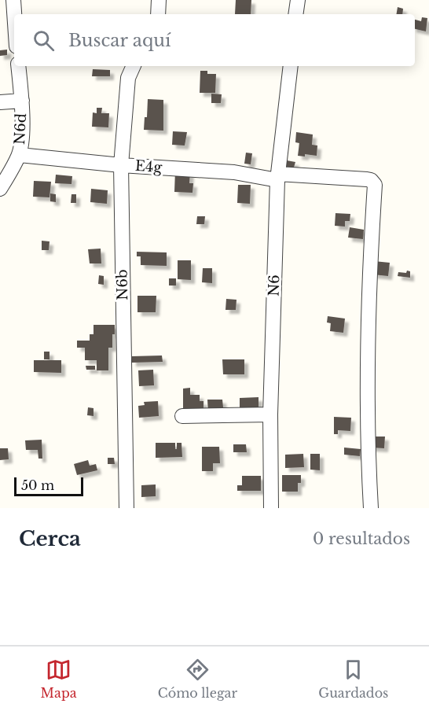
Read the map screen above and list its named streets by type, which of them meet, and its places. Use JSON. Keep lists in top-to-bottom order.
{
  "streets": {
    "street": [
      "N6d",
      "E4g",
      "N6b",
      "N6"
    ]
  },
  "crossings": [
    ["N6d", "E4g"],
    ["E4g", "N6b"],
    ["E4g", "N6"]
  ],
  "scale_bar": "50 m",
  "page": {
    "search": "Buscar aquí",
    "scale": "50 m",
    "heading": ["Cerca", "0 resultados"],
    "nav": ["Mapa", "Cómo llegar", "Guardados"]
  }
}
